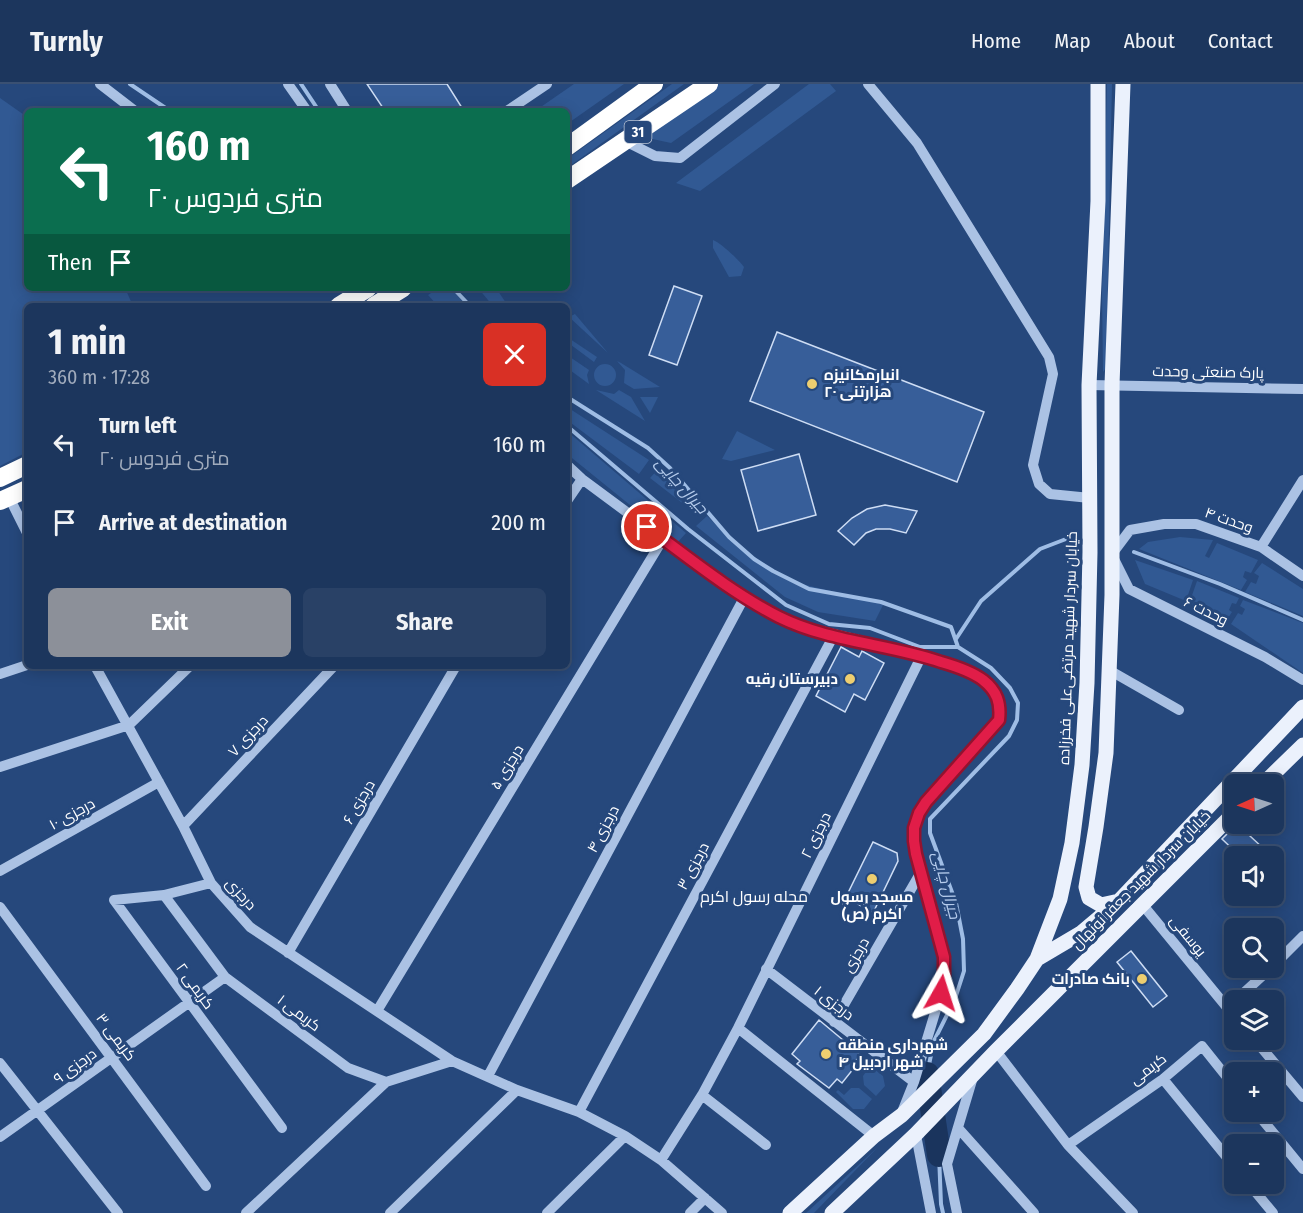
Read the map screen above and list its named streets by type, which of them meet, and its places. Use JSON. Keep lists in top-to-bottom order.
{
  "streets": {
    "highway": ["31"],
    "main road": ["خیابان سردار شهید مرتضی‌علی فخرزاده", "خیابان سردار شهید جعفر نونهال"],
    "street": [
      "پارک صنعتی وحدت",
      "وحدت ۴",
      "وحدت ۶",
      "درجزی ۷",
      "درجزی ۵",
      "درجزی ۶",
      "درجزی ۱۰",
      "درجزی ۴",
      "درجزی ۲",
      "درجزی ۳",
      "درجزی",
      "یوسفی",
      "کریمی ۲",
      "درجزی ۱",
      "کریمی ۱",
      "کریمی ۳",
      "درجزی ۹",
      "کریمی"
    ]
  },
  "crossings": [
    ["پارک صنعتی وحدت", "خیابان سردار شهید مرتضی‌علی فخرزاده"],
    ["وحدت ۴", "وحدت ۶"],
    ["خیابان سردار شهید مرتضی‌علی فخرزاده", "خیابان سردار شهید جعفر نونهال"],
    ["درجزی ۷", "درجزی"],
    ["درجزی ۵", "درجزی"],
    ["درجزی ۶", "درجزی"],
    ["درجزی ۱۰", "درجزی"],
    ["درجزی ۴", "درجزی"],
    ["درجزی ۲", "درجزی"],
    ["درجزی ۲", "درجزی ۱"],
    ["درجزی ۳", "درجزی"],
    ["خیابان سردار شهید جعفر نونهال", "یوسفی"],
    ["درجزی", "درجزی ۱"],
    ["کریمی ۲", "کریمی ۱"],
    ["کریمی ۲", "درجزی ۹"],
    ["کریمی ۱", "درجزی ۹"],
    ["کریمی ۳", "درجزی ۹"]
  ],
  "districts": ["محله رسول اکرم"],
  "water": ["جیرال چایی"],
  "places": [
    "انبارمکانیزه ۲۰ هزارتنی",
    "دبیرستان رقیه",
    "مسجد رسول اکرم (ص)",
    "بانک صادرات",
    "شهرداری منطقه ۴ شهر اردبیل"
  ],
  "north": "left",
  "page": {
    "header": "Turnly",
    "nav": [
      "Home",
      "Map",
      "About",
      "Contact"
    ],
    "turn": ["160 m", "۲۰ متری فردوس"],
    "then": "Then",
    "heading": ["1 min", "360 m · 17:28"],
    "list": [
      {
        "name": "Turn left",
        "note": "۲۰ متری فردوس",
        "value": "160 m"
      },
      {
        "name": "Arrive at destination",
        "value": "200 m"
      }
    ],
    "buttons": ["Exit", "Share"],
    "map_buttons": ["+", "−"]
  }
}
